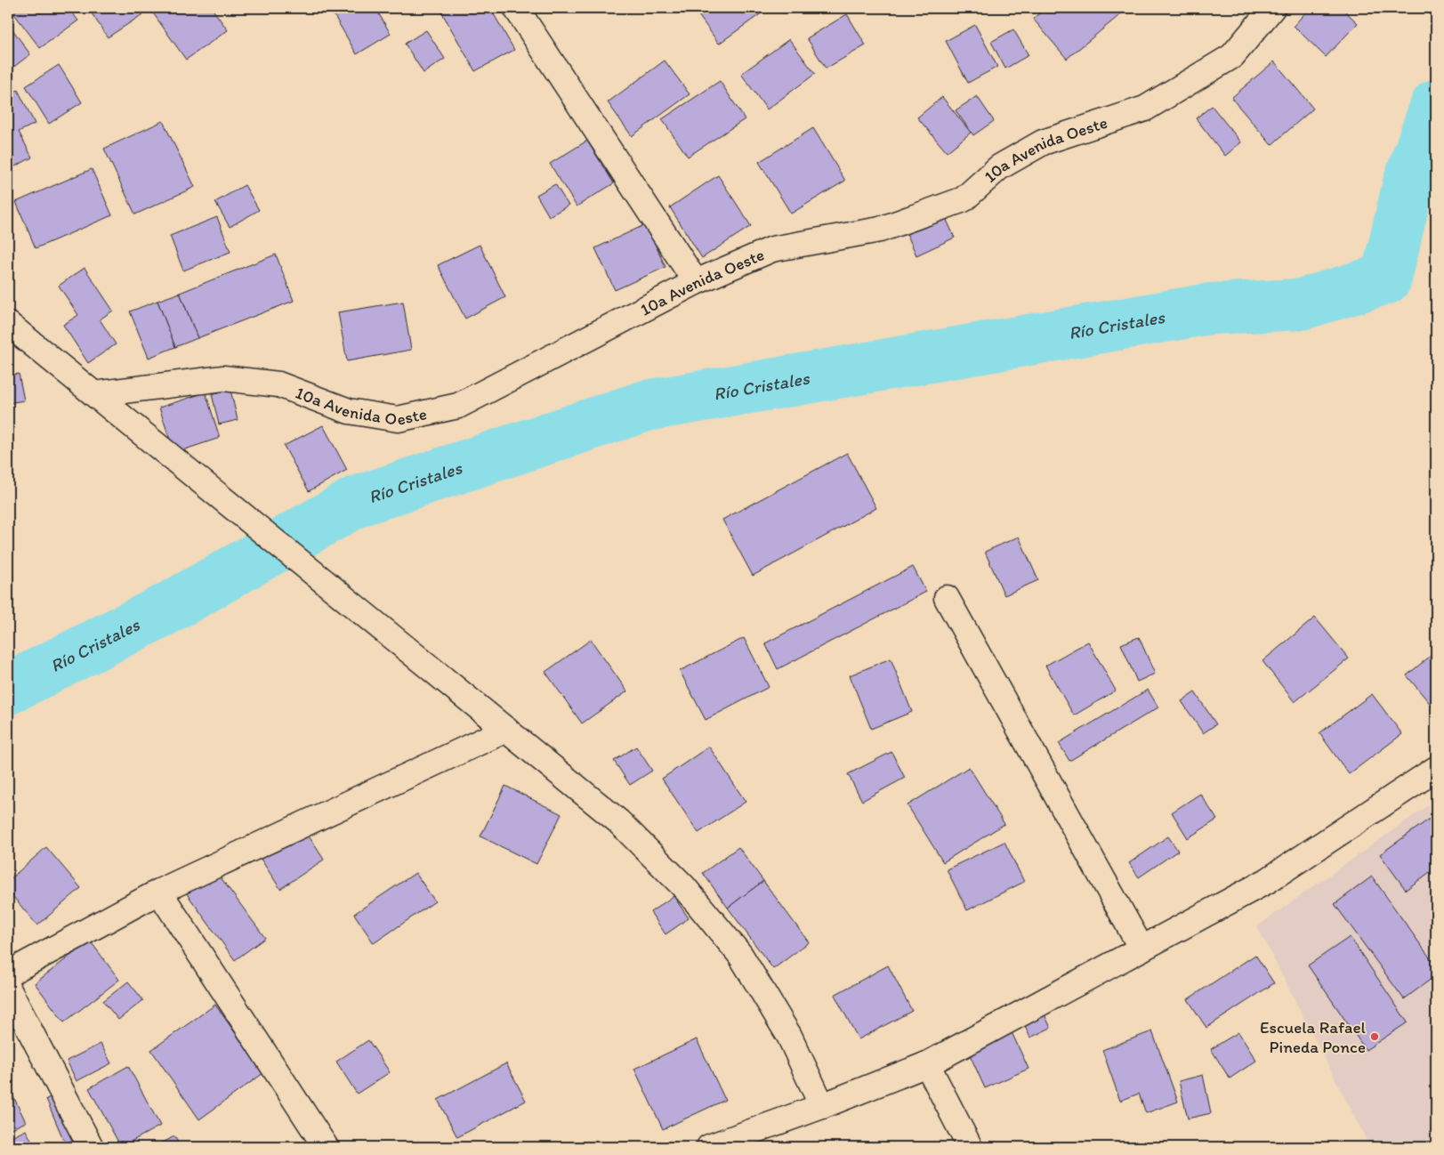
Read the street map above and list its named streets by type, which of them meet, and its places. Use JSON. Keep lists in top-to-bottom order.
{
  "streets": {
    "street": ["10a Avenida Oeste"]
  },
  "water": ["Río Cristales"],
  "places": ["Escuela Rafael Pineda Ponce"]
}
